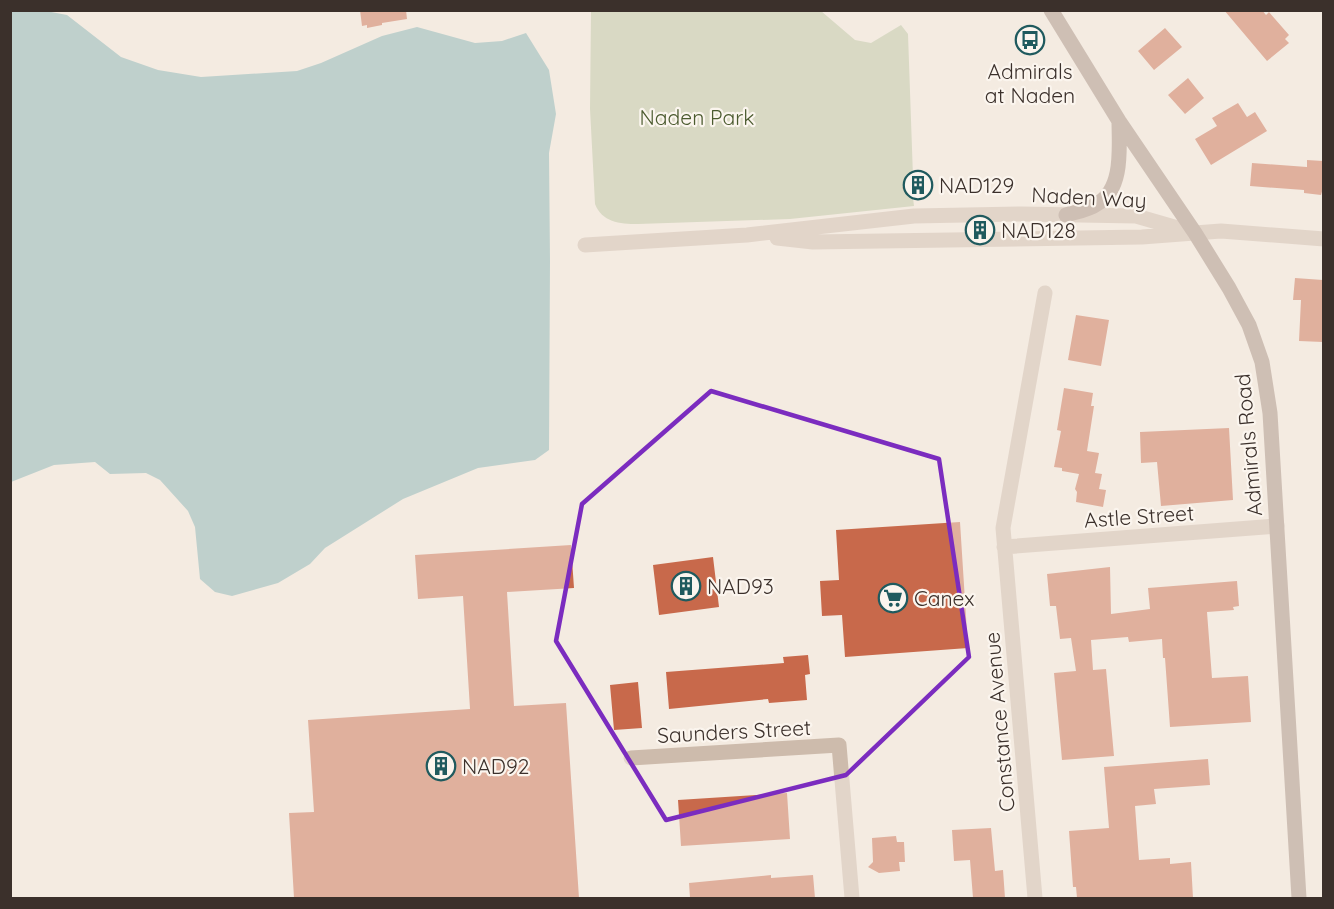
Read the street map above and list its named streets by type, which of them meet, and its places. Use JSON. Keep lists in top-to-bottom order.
{
  "streets": {
    "main road": ["Admirals Road"],
    "street": [
      "Naden Way",
      "Astle Street",
      "Constance Avenue",
      "Saunders Street"
    ]
  },
  "crossings": [
    ["Naden Way", "Admirals Road"],
    ["Admirals Road", "Astle Street"],
    ["Astle Street", "Constance Avenue"]
  ],
  "parks": ["Naden Park"],
  "places": {
    "bus stop": ["Admirals at Naden"],
    "building": [
      "NAD129",
      "NAD128",
      "NAD93",
      "NAD92"
    ],
    "supermarket": ["Canex"]
  }
}
